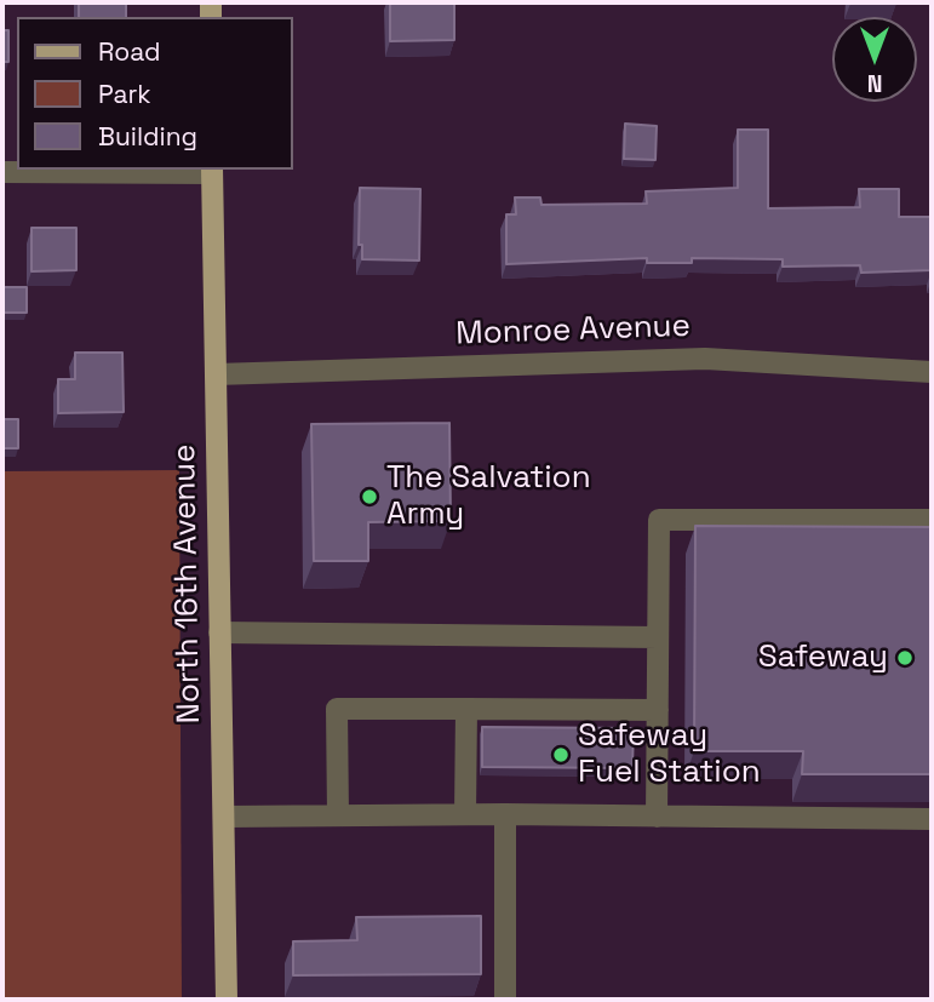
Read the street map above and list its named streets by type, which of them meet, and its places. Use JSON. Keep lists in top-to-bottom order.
{
  "streets": {
    "main road": ["North 16th Avenue"],
    "street": ["Monroe Avenue"]
  },
  "crossings": [
    ["Monroe Avenue", "North 16th Avenue"]
  ],
  "places": ["The Salvation Army", "Safeway", "Safeway Fuel Station"],
  "legend": ["Road", "Park", "Building"],
  "north": "bottom"
}
